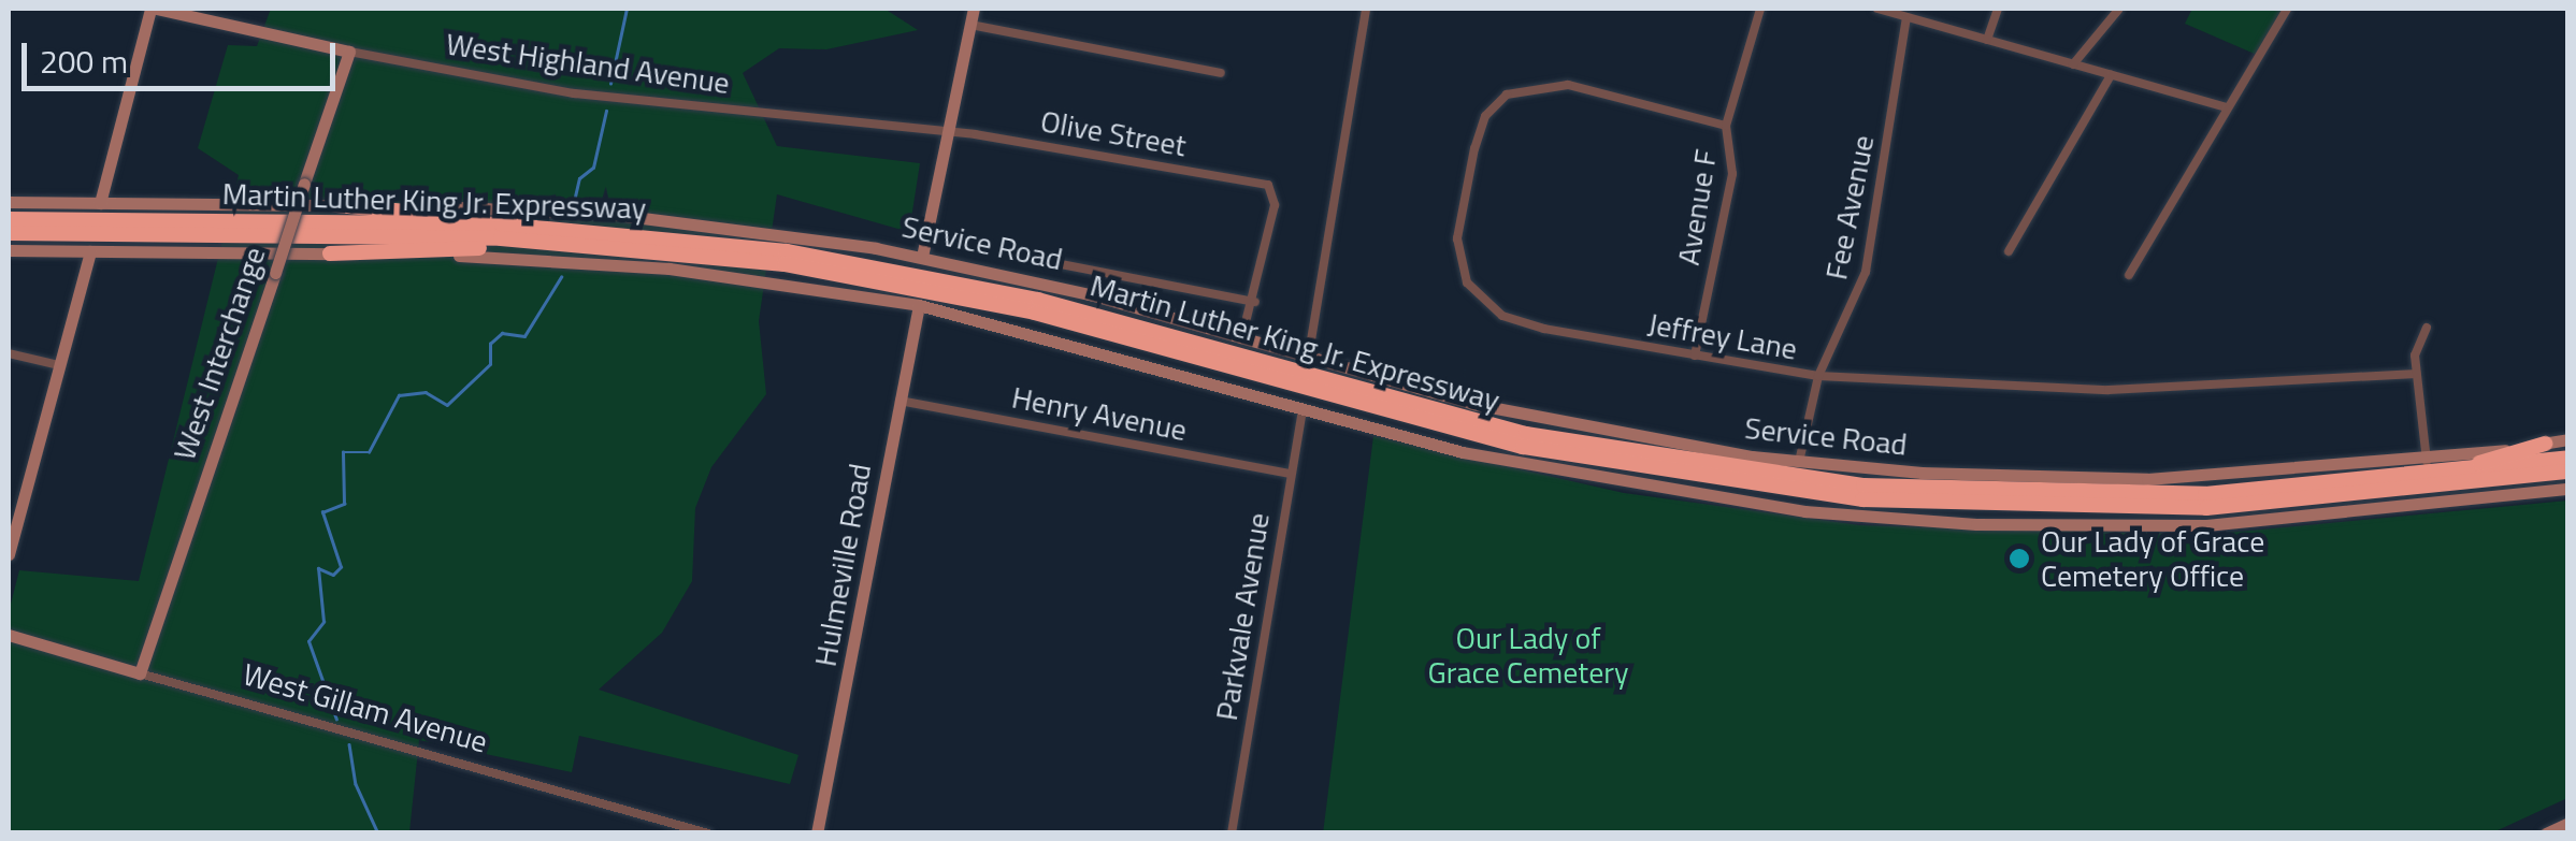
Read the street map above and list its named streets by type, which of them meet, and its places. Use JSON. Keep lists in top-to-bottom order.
{
  "streets": {
    "highway": ["Martin Luther King Jr. Expressway"],
    "street": [
      "West Highland Avenue",
      "Olive Street",
      "Avenue F",
      "Fee Avenue",
      "Service Road",
      "Jeffrey Lane",
      "West Interchange",
      "Henry Avenue",
      "Hulmeville Road",
      "Parkvale Avenue",
      "West Gillam Avenue"
    ]
  },
  "crossings": [
    ["West Highland Avenue", "Olive Street"],
    ["West Highland Avenue", "West Interchange"],
    ["Avenue F", "Jeffrey Lane"],
    ["Fee Avenue", "Service Road"],
    ["Fee Avenue", "Jeffrey Lane"],
    ["West Interchange", "West Gillam Avenue"],
    ["Henry Avenue", "Hulmeville Road"],
    ["Henry Avenue", "Parkvale Avenue"]
  ],
  "parks": ["Our Lady of Grace Cemetery"],
  "places": ["Our Lady of Grace Cemetery Office"],
  "scale_bar": "200 m"
}
